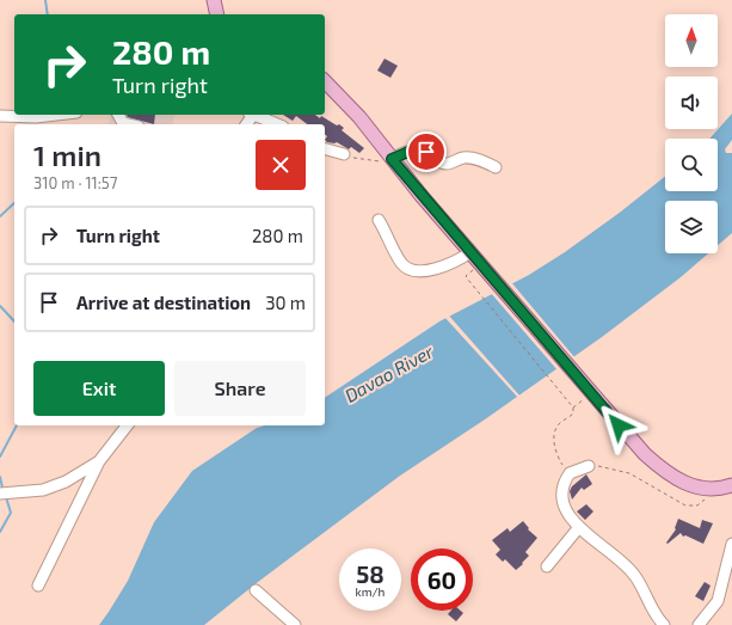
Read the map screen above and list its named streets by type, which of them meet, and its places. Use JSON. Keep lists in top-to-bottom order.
{
  "water": ["Davao River"],
  "north": "top",
  "page": {
    "turn": ["280 m", "Turn right"],
    "heading": ["1 min", "310 m · 11:57"],
    "list": [
      {
        "name": "Turn right",
        "value": "280 m"
      },
      {
        "name": "Arrive at destination",
        "value": "30 m"
      }
    ],
    "buttons": ["Exit", "Share"],
    "speed": "58 km/h",
    "limit": "60"
  }
}
